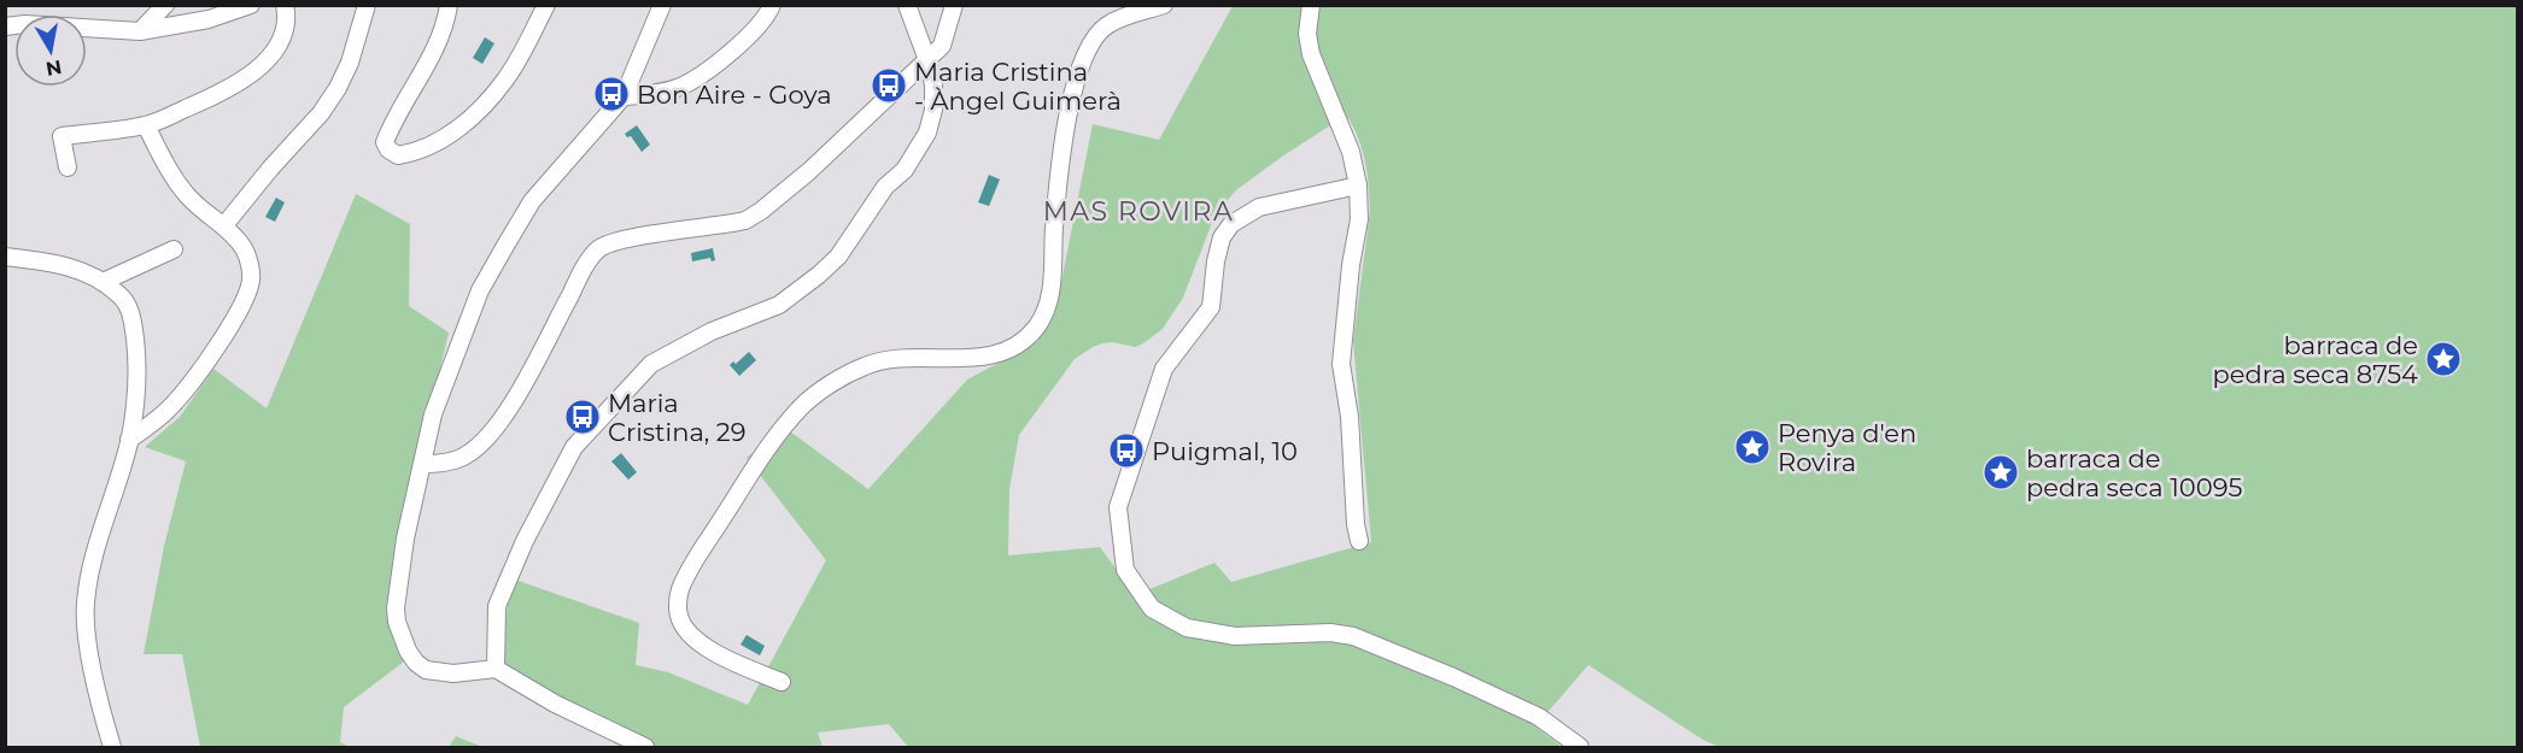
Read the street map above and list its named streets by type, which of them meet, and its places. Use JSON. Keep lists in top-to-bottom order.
{
  "districts": ["MAS ROVIRA"],
  "places": {
    "bus stop": [
      "Maria Cristina - Àngel Guimerà",
      "Bon Aire - Goya",
      "Maria Cristina, 29",
      "Puigmal, 10"
    ],
    "place": ["barraca de pedra seca 8754", "Penya d'en Rovira", "barraca de pedra seca 10095"]
  },
  "north": "bottom"
}
